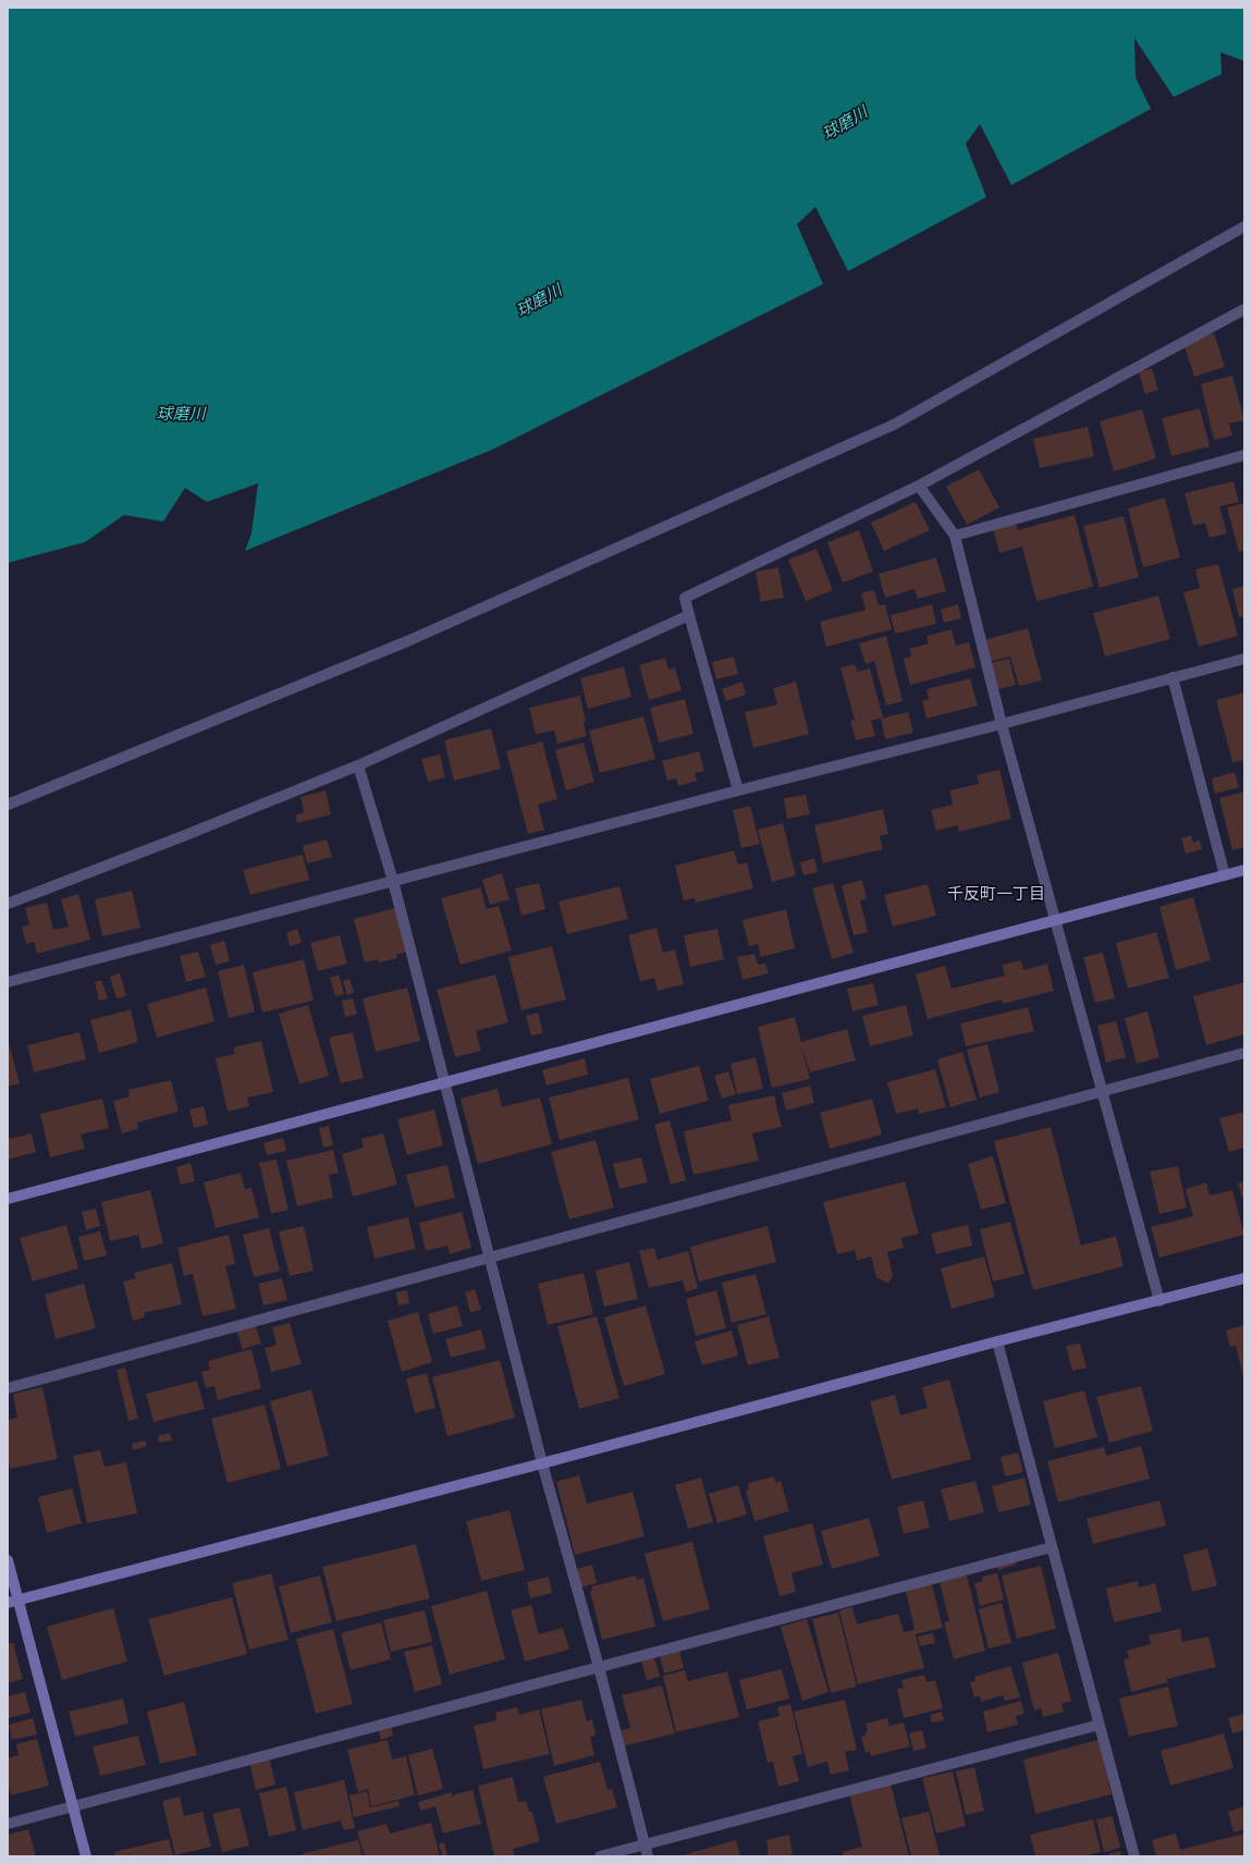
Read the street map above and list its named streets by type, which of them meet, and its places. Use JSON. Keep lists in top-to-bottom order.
{
  "districts": ["千反町一丁目"],
  "water": ["球磨川"]
}
